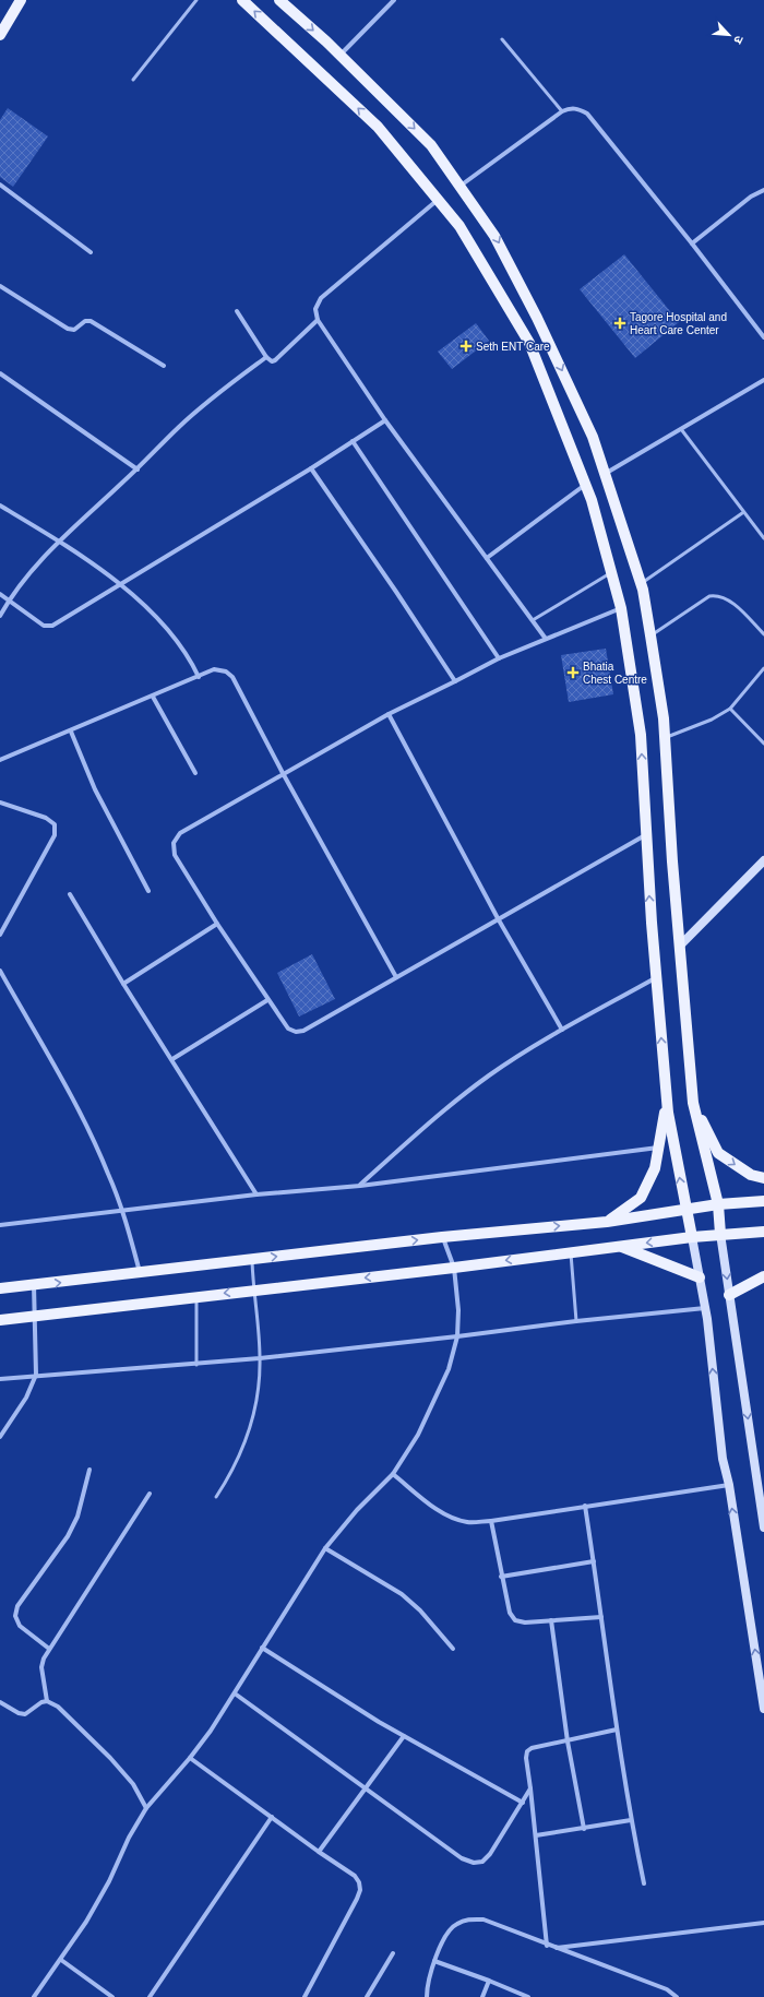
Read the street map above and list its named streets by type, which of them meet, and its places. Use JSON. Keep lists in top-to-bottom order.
{
  "places": {
    "health": ["Tagore Hospital and Heart Care Center", "Seth ENT Care", "Bhatia Chest Centre"]
  },
  "north": "bottom right"
}
